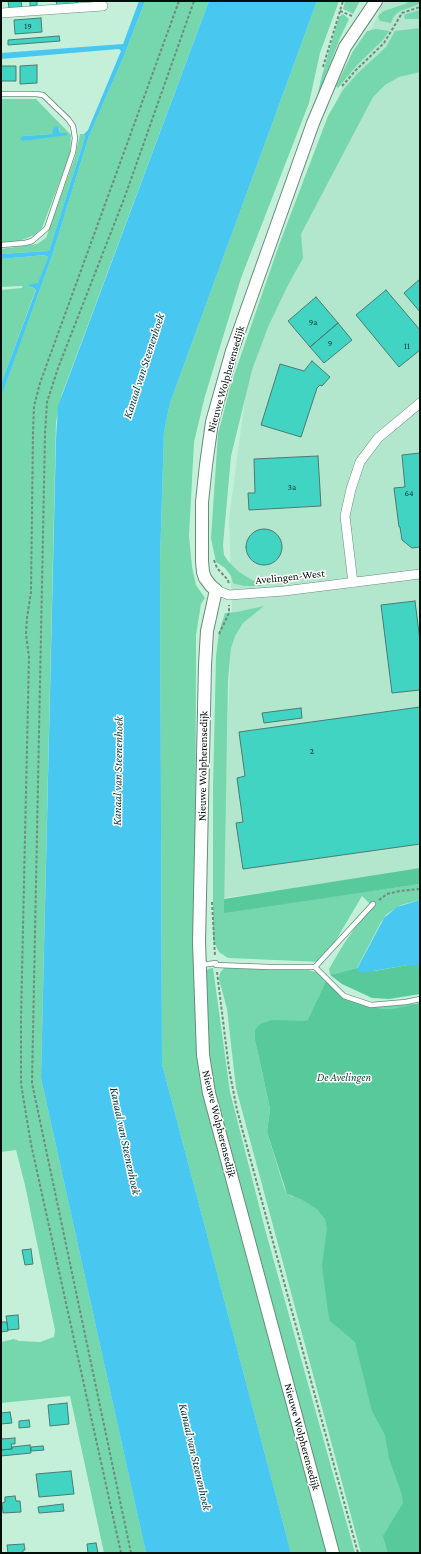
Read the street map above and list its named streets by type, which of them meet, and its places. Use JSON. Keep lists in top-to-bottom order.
{
  "streets": {
    "street": ["Nieuwe Wolpherensedijk", "Avelingen-West"]
  },
  "water": ["Kanaal van Steenenhoek"],
  "parks": ["De Avelingen"],
  "house_numbers": [
    "19",
    "9a",
    "9",
    "11",
    "3a",
    "64",
    "2"
  ]
}
